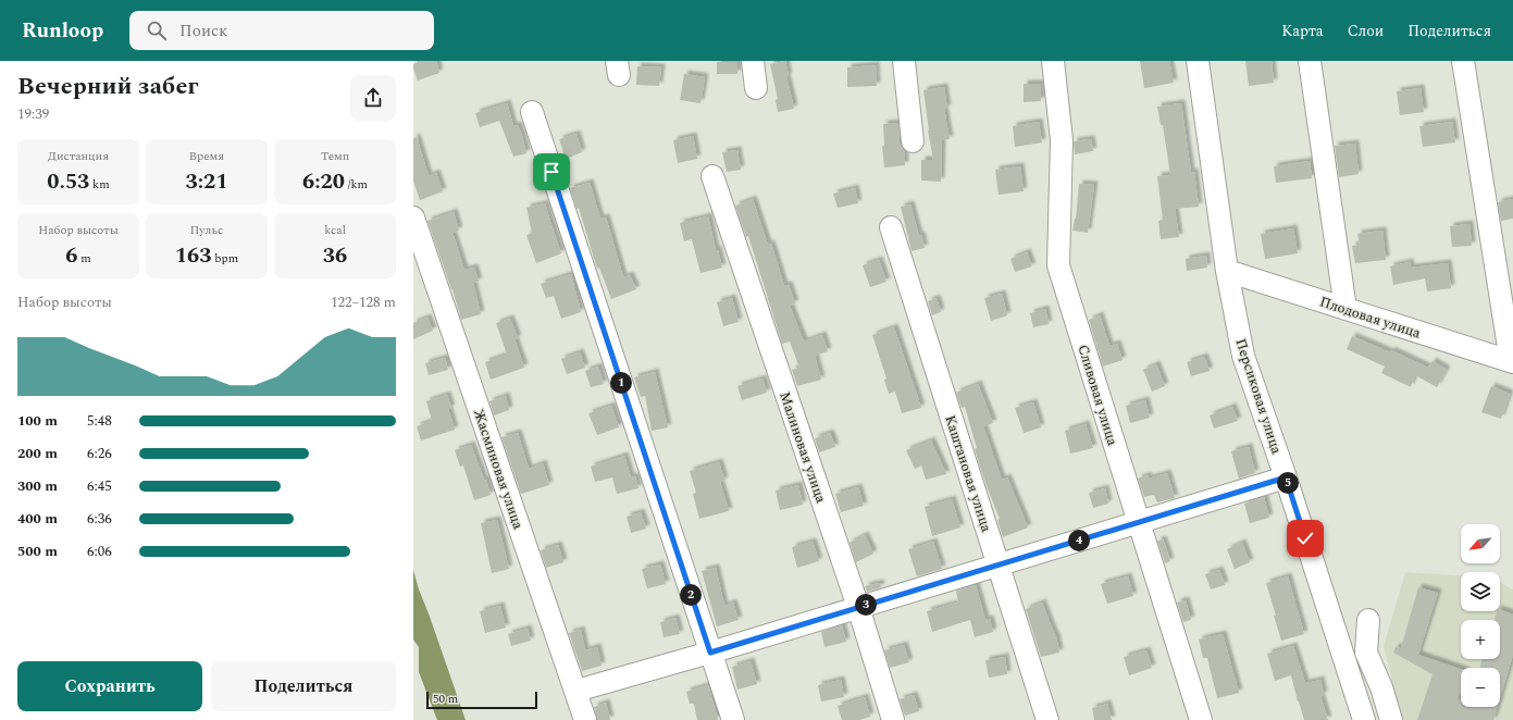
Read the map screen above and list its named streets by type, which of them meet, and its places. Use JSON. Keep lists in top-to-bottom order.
{
  "streets": {
    "street": [
      "Плодовая улица",
      "Сливовая улица",
      "Персиковая улица",
      "Малиновая улица",
      "Жасминовая улица",
      "Каштановая улица"
    ]
  },
  "crossings": [
    ["Плодовая улица", "Персиковая улица"]
  ],
  "scale_bar": "50 m",
  "north": "bottom left",
  "page": {
    "header": "Runloop",
    "search": "Поиск",
    "nav": ["Карта", "Слои", "Поделиться"],
    "heading": ["Вечерний забег", "19:39"],
    "stats": [
      ["Дистанция", "0.53 km"],
      ["Время", "3:21"],
      ["Темп", "6:20 /km"],
      ["Набор высоты", "6 m"],
      ["Пульс", "163 bpm"],
      ["kcal", "36"]
    ],
    "chart": ["Набор высоты", "122–128 m"],
    "pins": [
      "1",
      "5",
      "4",
      "2",
      "3"
    ],
    "list": [
      {
        "name": "100 m",
        "note": "5:48"
      },
      {
        "name": "200 m",
        "note": "6:26"
      },
      {
        "name": "300 m",
        "note": "6:45"
      },
      {
        "name": "400 m",
        "note": "6:36"
      },
      {
        "name": "500 m",
        "note": "6:06"
      }
    ],
    "map_buttons": ["+", "−"],
    "buttons": ["Сохранить", "Поделиться"],
    "scale": "50 m"
  }
}
